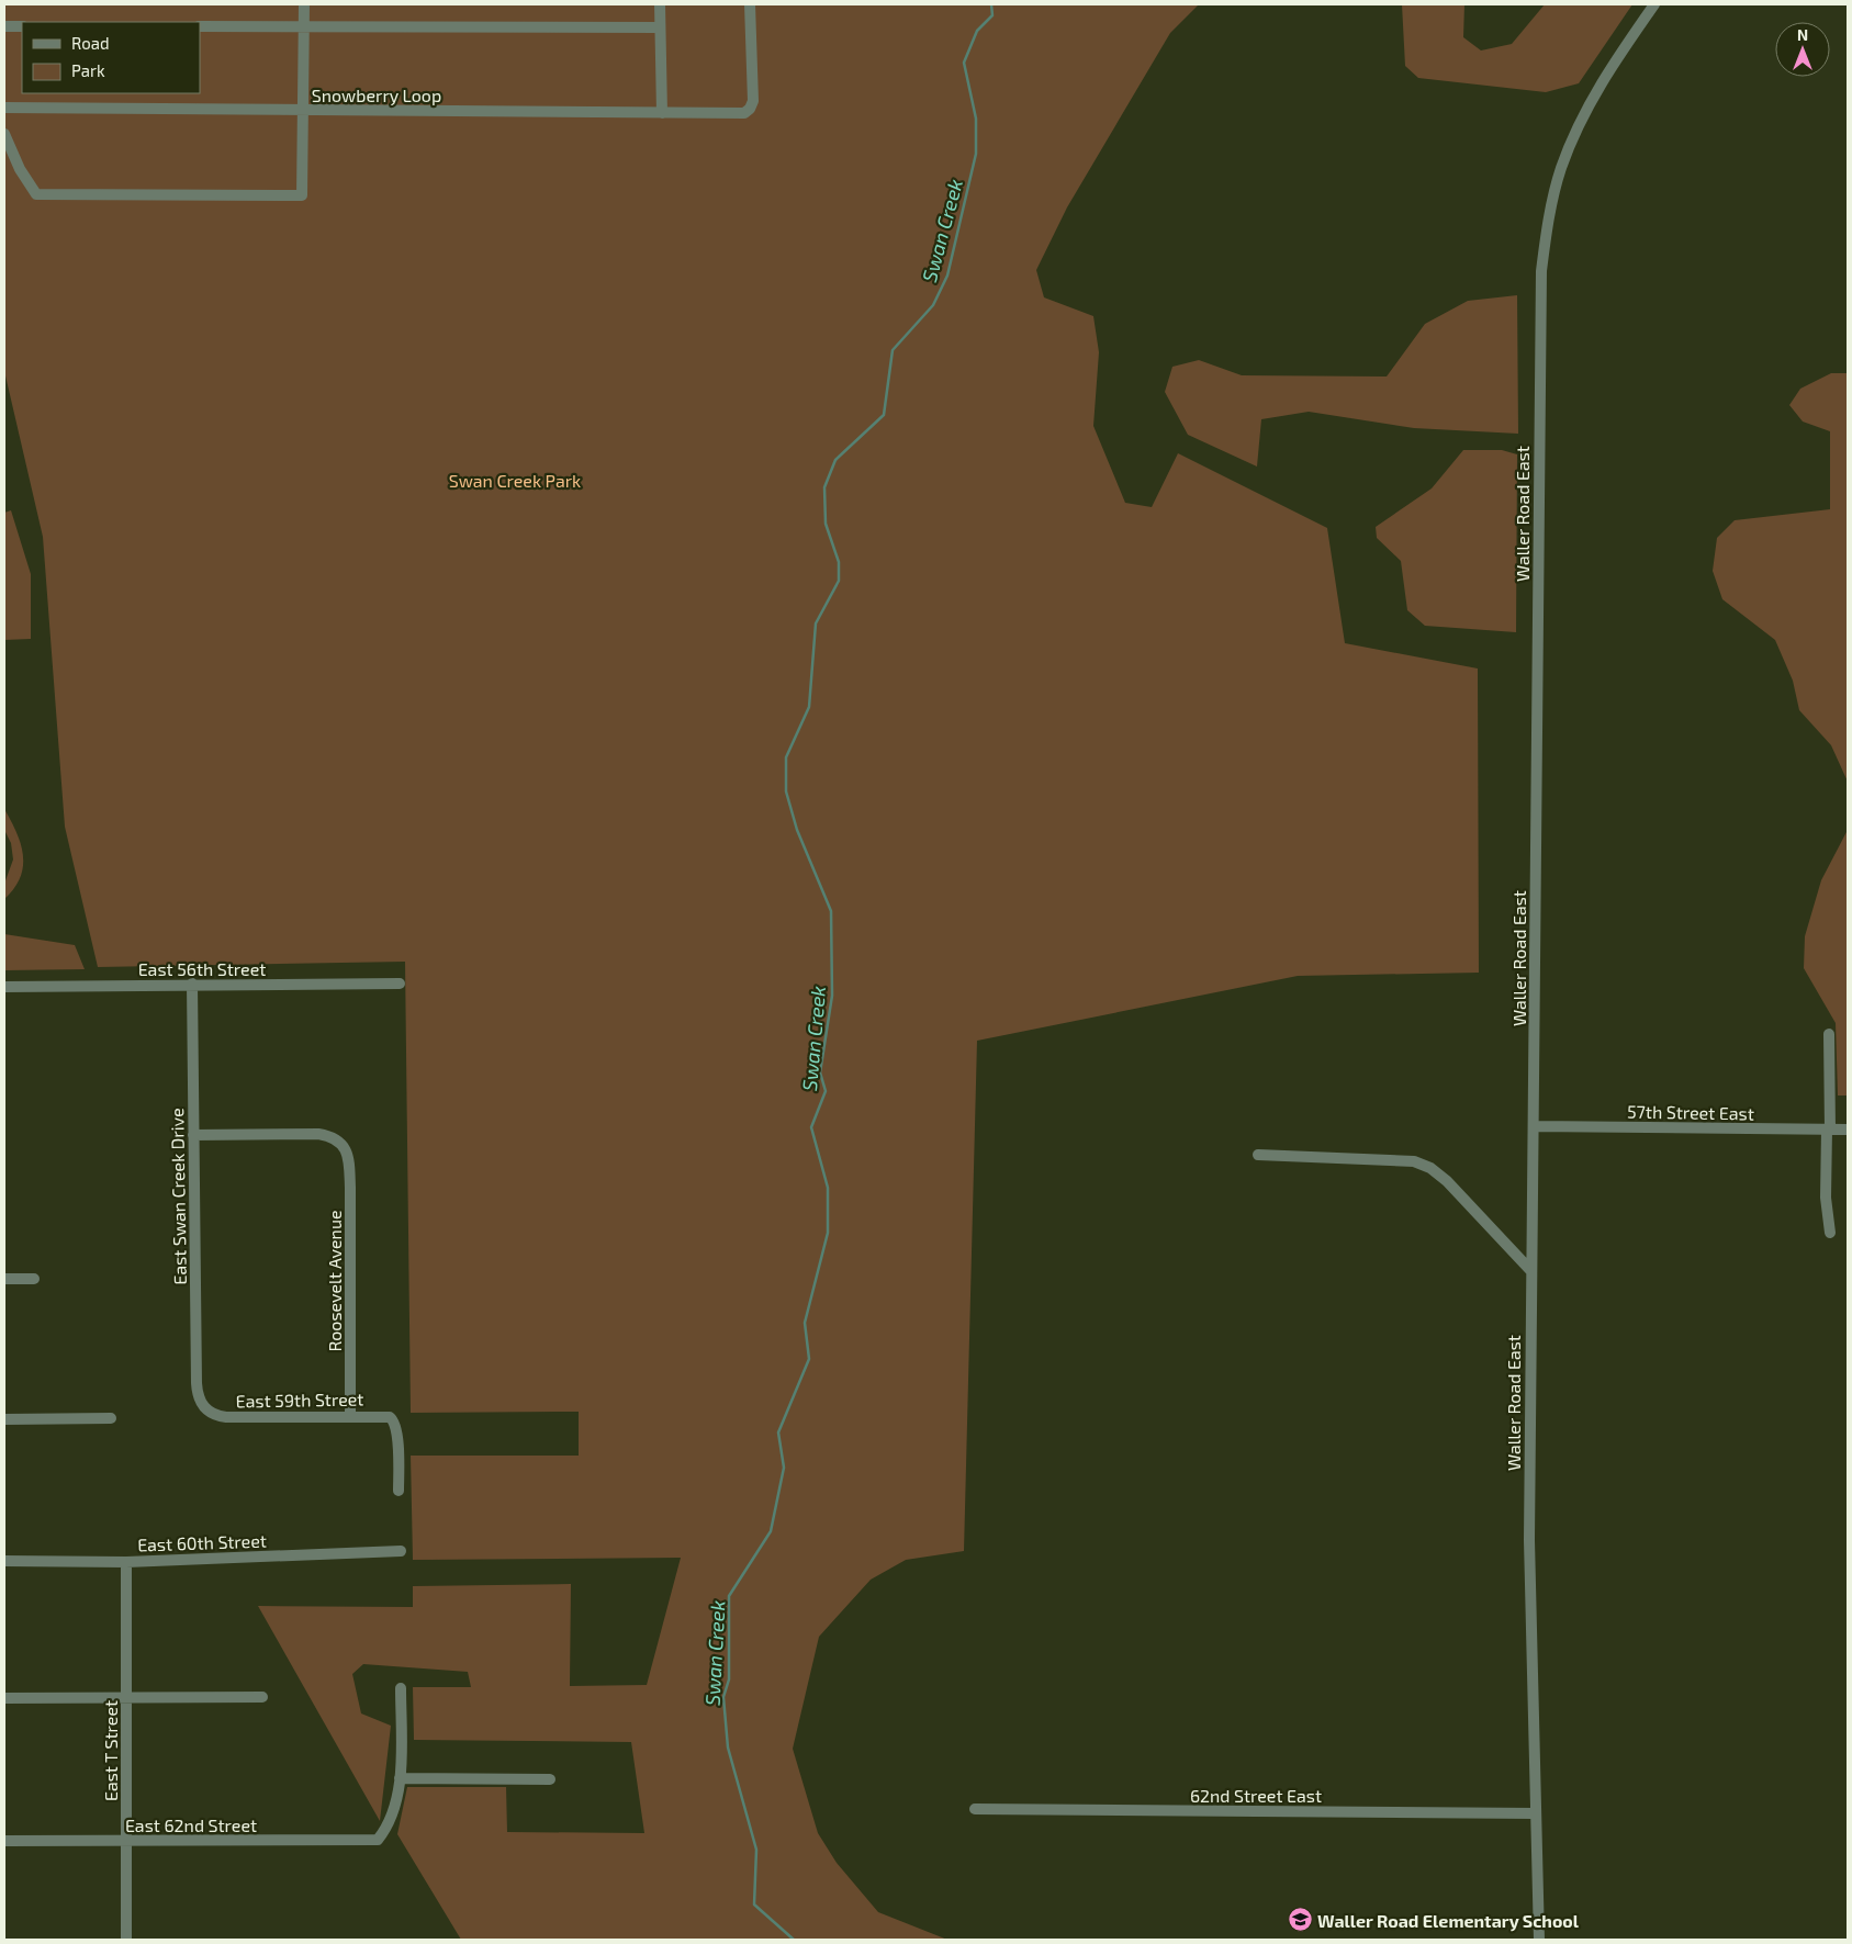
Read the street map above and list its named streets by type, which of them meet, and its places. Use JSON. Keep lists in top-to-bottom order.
{
  "streets": {
    "street": [
      "Snowberry Loop",
      "Waller Road East",
      "East 56th Street",
      "57th Street East",
      "East Swan Creek Drive",
      "Roosevelt Avenue",
      "East 59th Street",
      "East 60th Street",
      "East T Street",
      "62nd Street East",
      "East 62nd Street"
    ]
  },
  "crossings": [
    ["Waller Road East", "57th Street East"],
    ["Waller Road East", "62nd Street East"],
    ["East 56th Street", "East Swan Creek Drive"],
    ["East Swan Creek Drive", "Roosevelt Avenue"],
    ["East Swan Creek Drive", "East 59th Street"],
    ["Roosevelt Avenue", "East 59th Street"],
    ["East 60th Street", "East T Street"],
    ["East T Street", "East 62nd Street"]
  ],
  "water": ["Swan Creek"],
  "parks": ["Swan Creek Park"],
  "places": {
    "school or university": ["Waller Road Elementary School"]
  },
  "legend": ["Road", "Park"],
  "north": "top"
}
